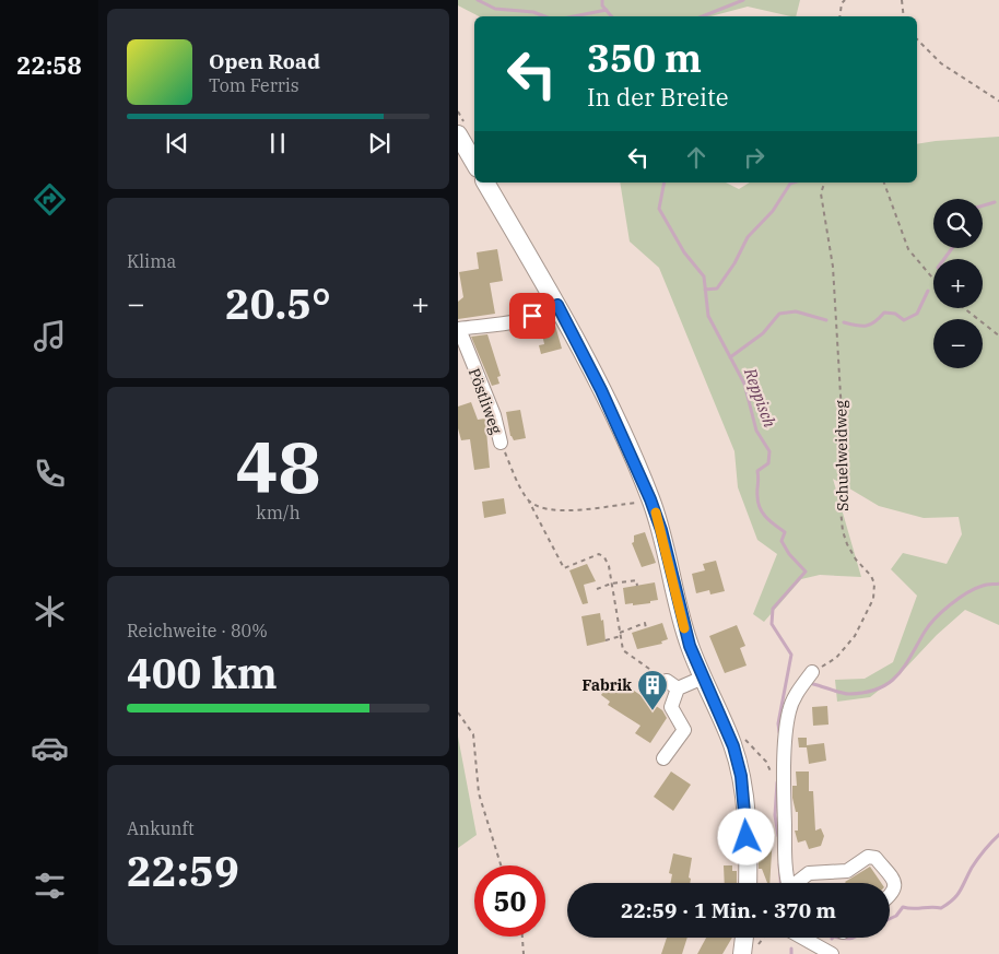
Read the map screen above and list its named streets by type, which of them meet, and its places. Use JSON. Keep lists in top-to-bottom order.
{
  "streets": {
    "street": ["Pöstliweg"],
    "path": ["Schuelweidweg"]
  },
  "water": ["Reppisch"],
  "places": {
    "building": ["Fabrik"]
  },
  "page": {
    "tabs": "22:58",
    "turn": ["350 m", "In der Breite"],
    "song": ["Open Road", "Tom Ferris"],
    "tile": [
      "Klima",
      ["48", "km/h"],
      ["Reichweite · 80%", "400 km"],
      ["Ankunft", "22:59"]
    ],
    "map_buttons": ["+", "−"],
    "heat": ["−", "20.5°", "+"],
    "limit": "50",
    "trip": "22:59 · 1 Min. · 370 m"
  }
}
